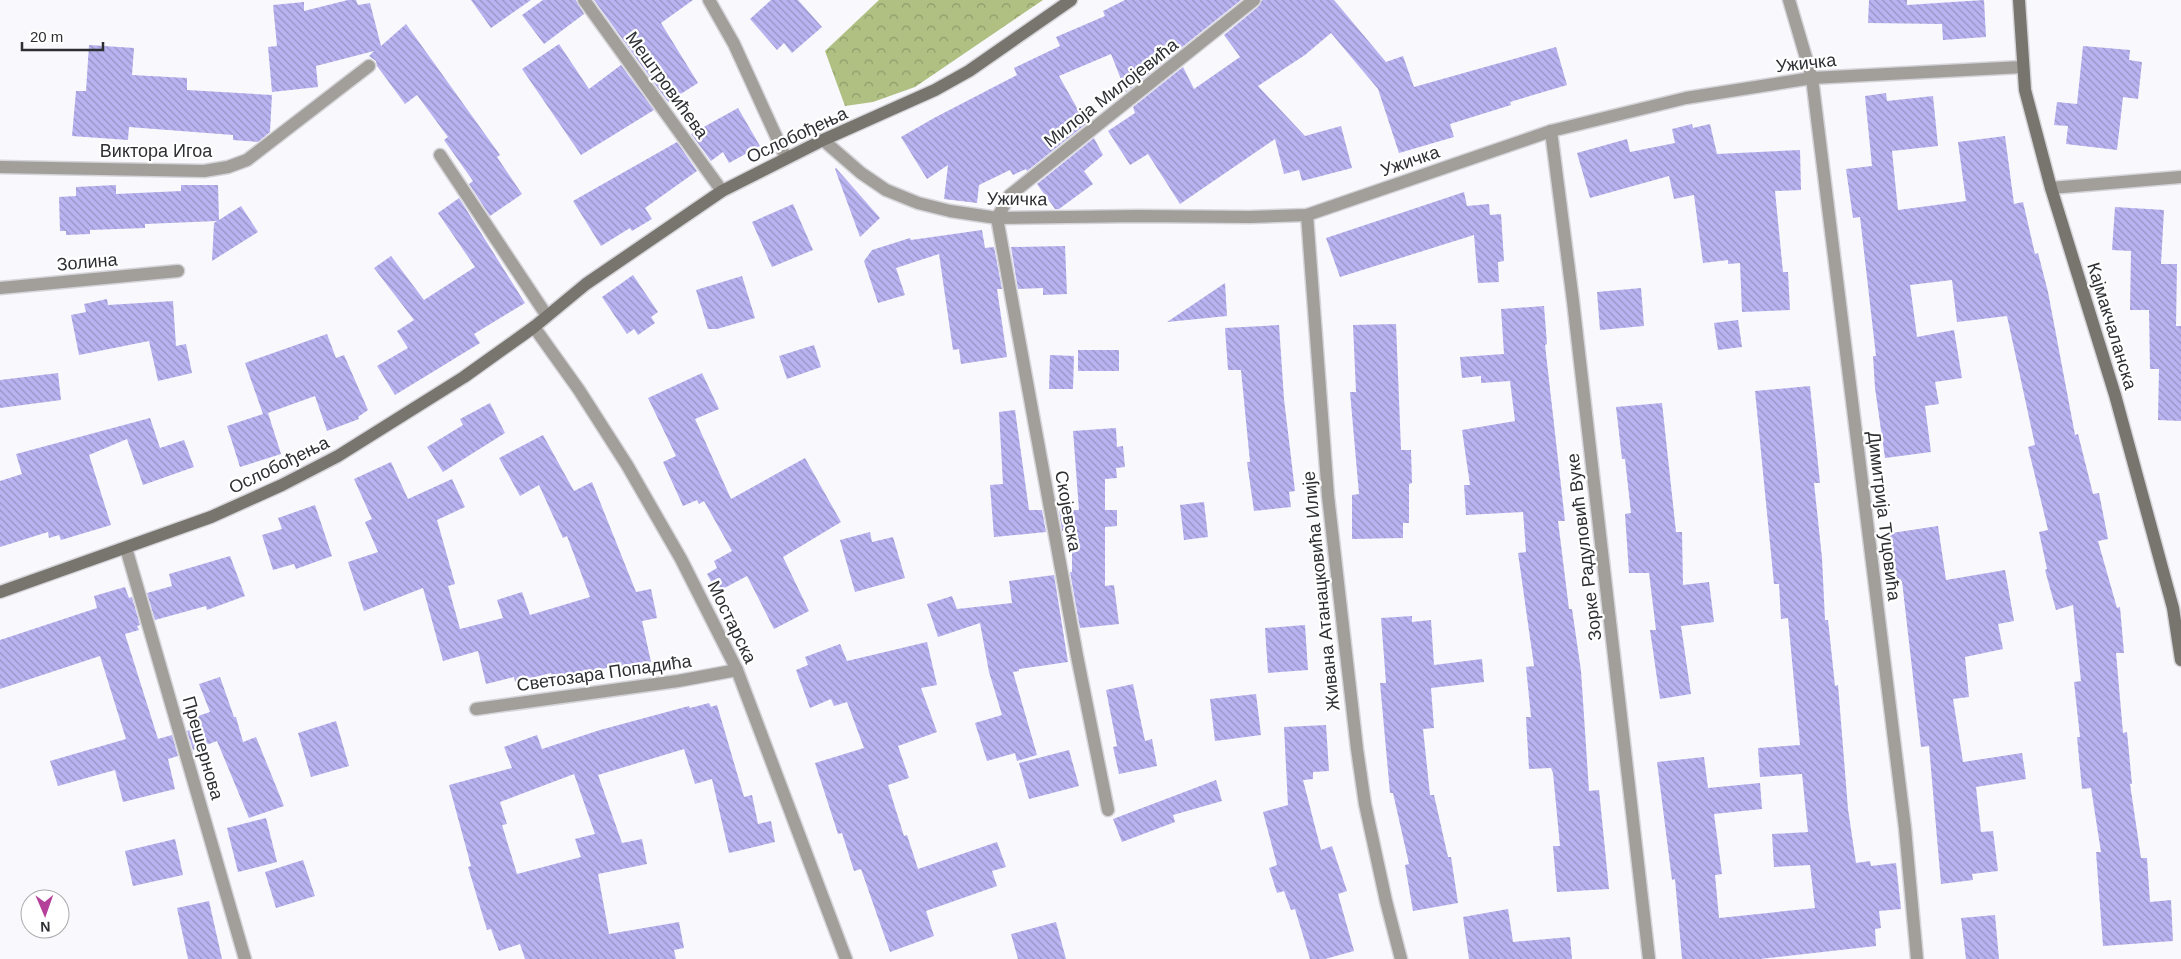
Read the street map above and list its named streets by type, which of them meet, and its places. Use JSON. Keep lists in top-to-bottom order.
{
  "streets": {
    "street": [
      "Ужичка",
      "Мештровићева",
      "Милоја Милојевића",
      "Ослобођења",
      "Виктора Игоа",
      "Золина",
      "Кајмакчаланска",
      "Скојевска",
      "Димитрија Туцовића",
      "Зорке Радуловић Вуке",
      "Живана Атанацковића Илије",
      "Мостарска",
      "Светозара Попадића",
      "Прешернова"
    ]
  },
  "crossings": [
    ["Ужичка", "Милоја Милојевића"],
    ["Ужичка", "Ослобођења"],
    ["Ужичка", "Кајмакчаланска"],
    ["Ужичка", "Скојевска"],
    ["Ужичка", "Димитрија Туцовића"],
    ["Ужичка", "Зорке Радуловић Вуке"],
    ["Ужичка", "Живана Атанацковића Илије"],
    ["Мештровићева", "Ослобођења"],
    ["Милоја Милојевића", "Скојевска"],
    ["Ослобођења", "Мостарска"],
    ["Ослобођења", "Прешернова"],
    ["Мостарска", "Светозара Попадића"]
  ],
  "scale_bar": "20 m",
  "north": "bottom"
}
